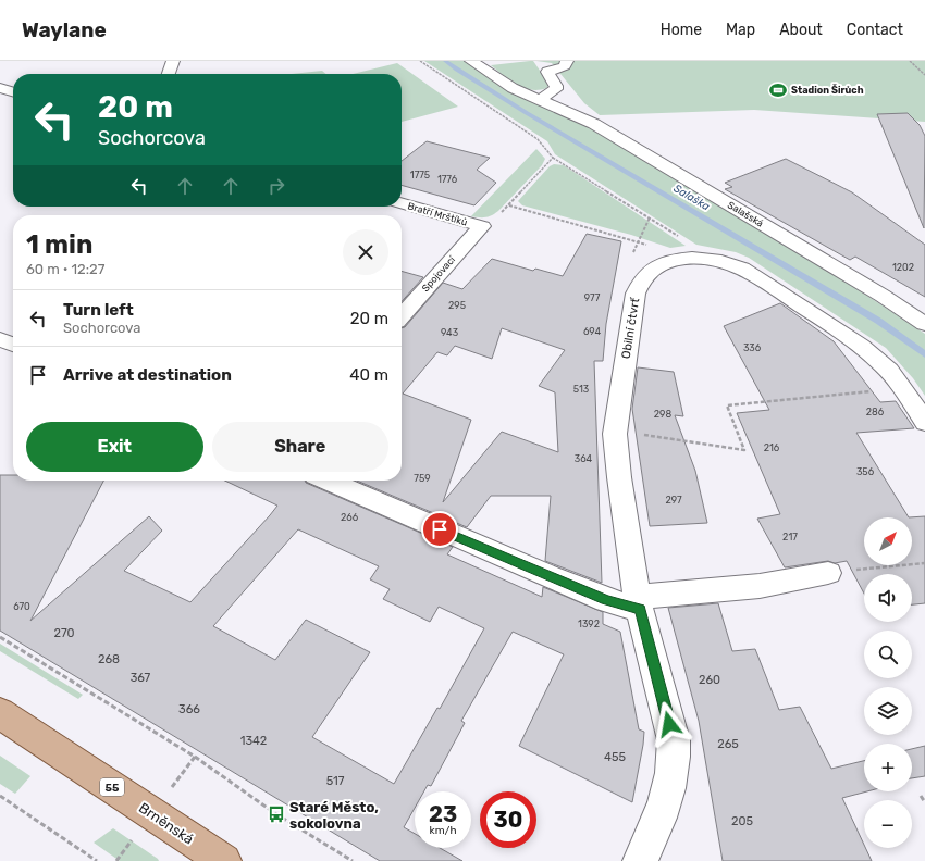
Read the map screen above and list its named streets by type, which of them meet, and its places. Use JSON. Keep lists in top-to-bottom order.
{
  "streets": {
    "main road": ["55", "Brněnská"],
    "street": [
      "Bratří Mrštíků",
      "Salašská",
      "Spojovací",
      "Obilní čtvrť"
    ]
  },
  "crossings": [
    ["Bratří Mrštíků", "Spojovací"]
  ],
  "water": ["Salaška"],
  "places": {
    "sports": ["Stadion Širůch"],
    "bus stop": ["Staré Město, sokolovna"]
  },
  "house_numbers": [
    "1775",
    "1776",
    "1202",
    "977",
    "295",
    "694",
    "943",
    "336",
    "513",
    "286",
    "298",
    "216",
    "364",
    "356",
    "759",
    "297",
    "266",
    "217",
    "670",
    "1392",
    "270",
    "268",
    "367",
    "260",
    "366",
    "1342",
    "265",
    "455",
    "517",
    "205"
  ],
  "north": "top right",
  "page": {
    "header": "Waylane",
    "nav": [
      "Home",
      "Map",
      "About",
      "Contact"
    ],
    "turn": ["20 m", "Sochorcova"],
    "heading": ["1 min", "60 m · 12:27"],
    "list": [
      {
        "name": "Turn left",
        "note": "Sochorcova",
        "value": "20 m"
      },
      {
        "name": "Arrive at destination",
        "value": "40 m"
      }
    ],
    "buttons": ["Exit", "Share"],
    "map_buttons": ["+", "−"],
    "speed": "23 km/h",
    "limit": "30"
  }
}
